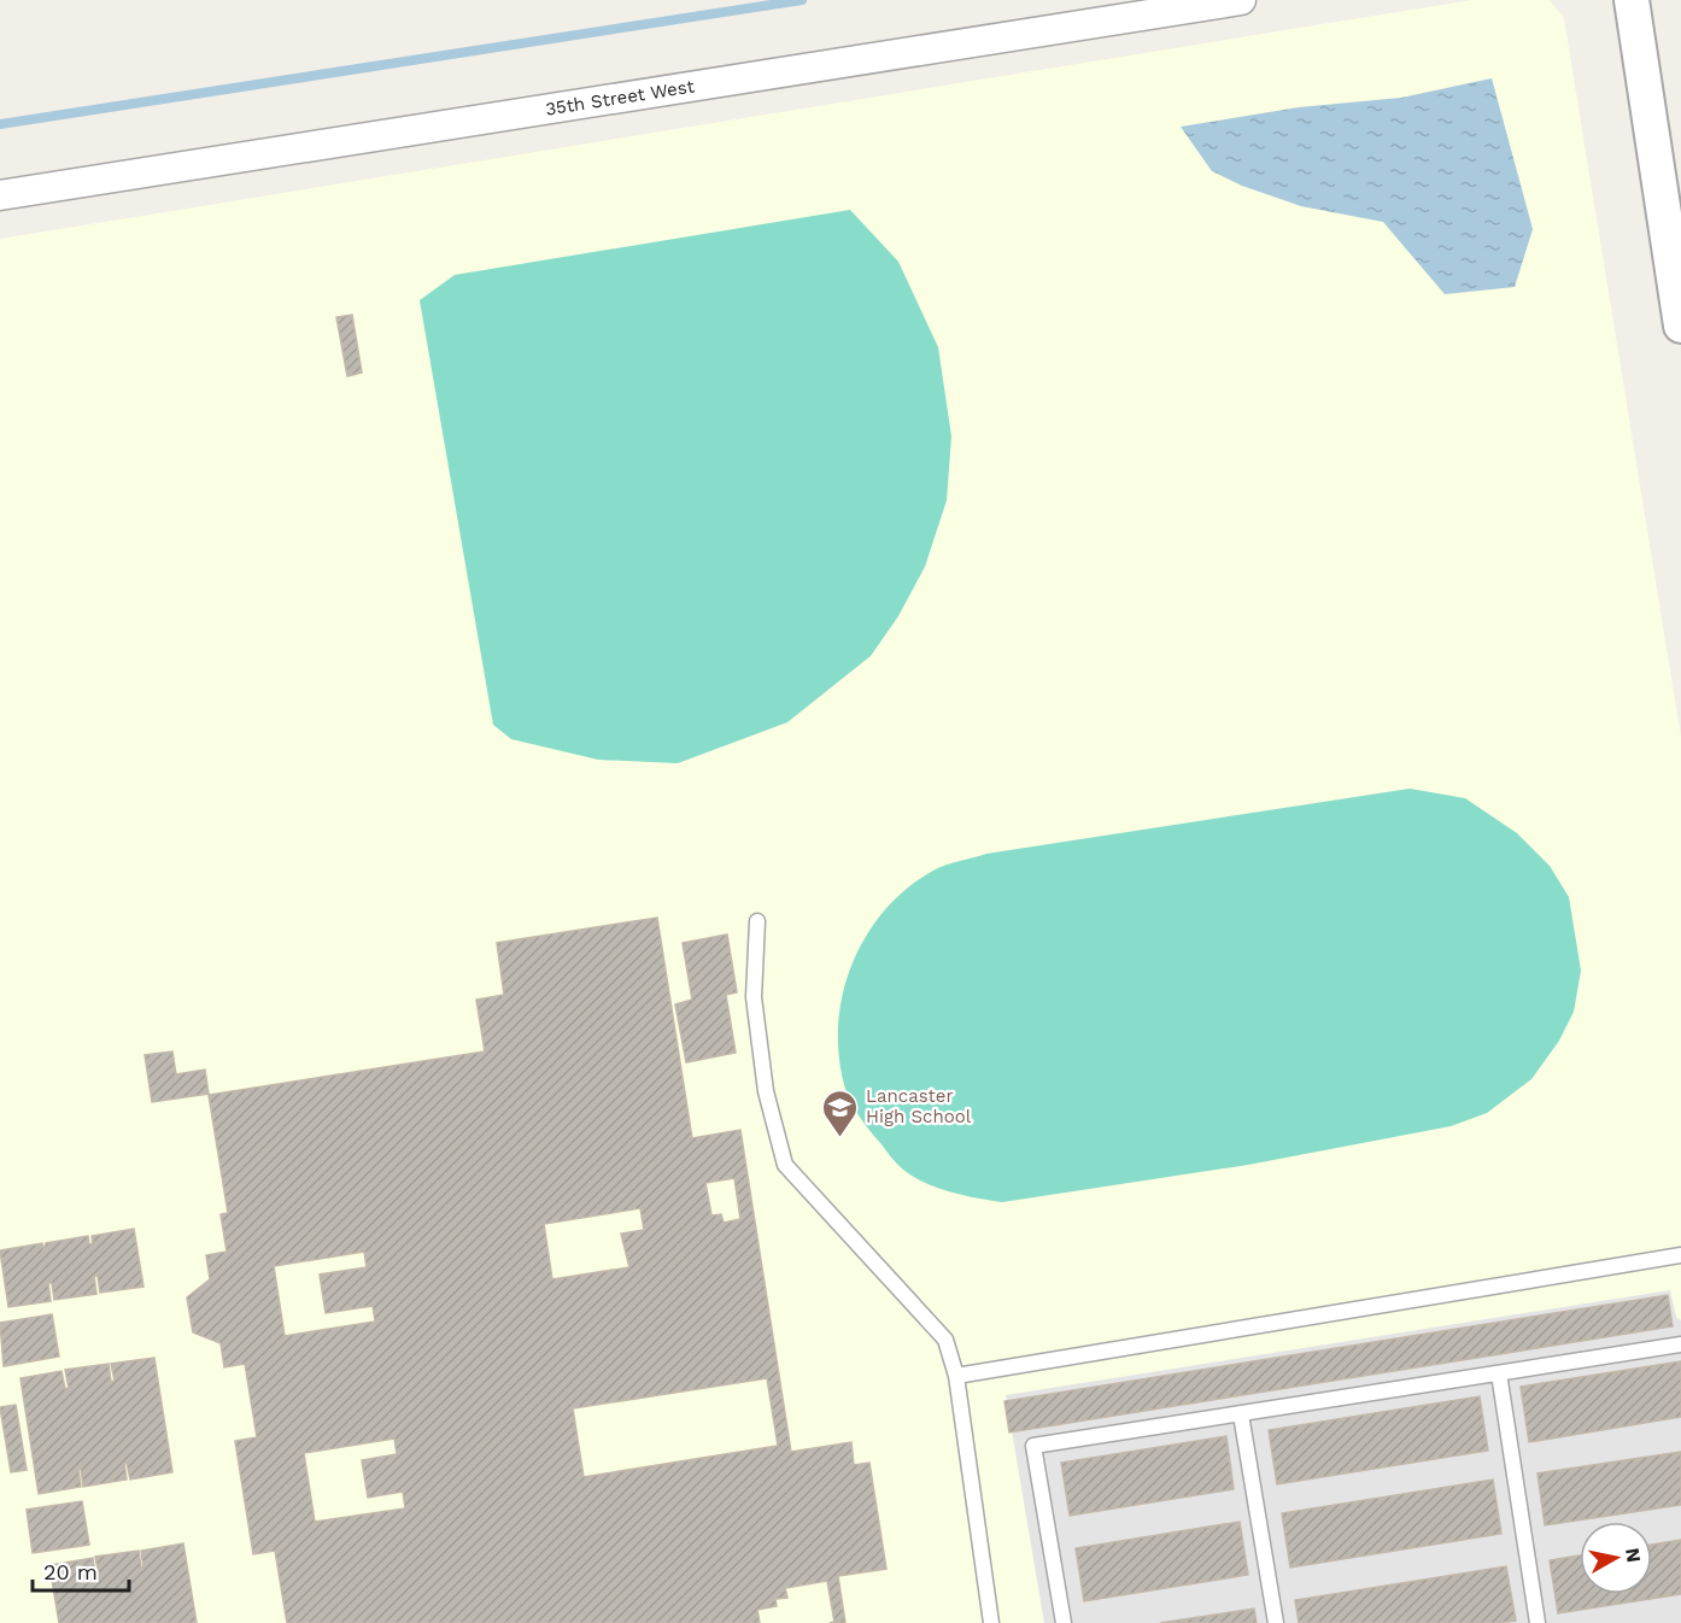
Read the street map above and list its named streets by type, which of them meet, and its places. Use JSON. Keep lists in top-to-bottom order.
{
  "streets": {
    "street": ["35th Street West"]
  },
  "places": {
    "school or university": ["Lancaster High School"]
  },
  "scale_bar": "20 m",
  "north": "right"
}
